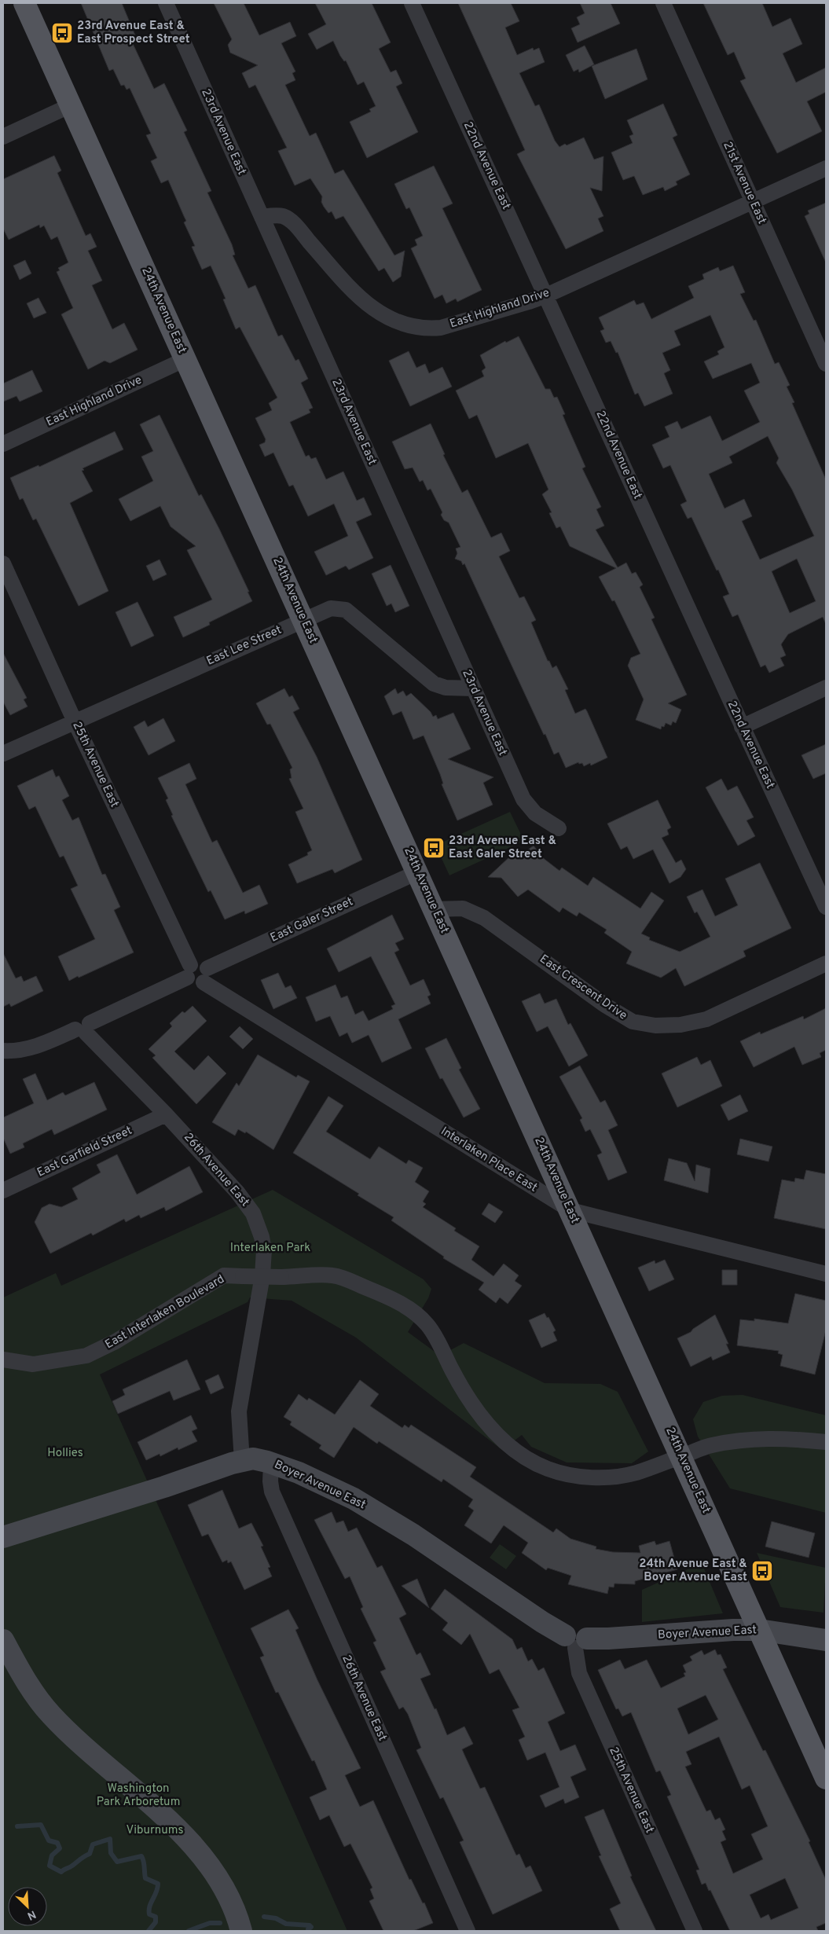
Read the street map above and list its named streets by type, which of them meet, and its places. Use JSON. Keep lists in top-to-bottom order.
{
  "streets": {
    "main road": ["24th Avenue East"],
    "street": [
      "23rd Avenue East",
      "22nd Avenue East",
      "21st Avenue East",
      "East Highland Drive",
      "East Lee Street",
      "25th Avenue East",
      "East Galer Street",
      "East Crescent Drive",
      "East Garfield Street",
      "Interlaken Place East",
      "26th Avenue East",
      "East Interlaken Boulevard",
      "Boyer Avenue East"
    ]
  },
  "crossings": [
    ["23rd Avenue East", "East Highland Drive"],
    ["23rd Avenue East", "East Lee Street"],
    ["22nd Avenue East", "East Highland Drive"],
    ["21st Avenue East", "East Highland Drive"],
    ["East Highland Drive", "24th Avenue East"],
    ["24th Avenue East", "East Lee Street"],
    ["24th Avenue East", "East Galer Street"],
    ["24th Avenue East", "East Crescent Drive"],
    ["24th Avenue East", "Interlaken Place East"],
    ["24th Avenue East", "East Interlaken Boulevard"],
    ["24th Avenue East", "Boyer Avenue East"],
    ["East Lee Street", "25th Avenue East"],
    ["25th Avenue East", "Boyer Avenue East"],
    ["East Galer Street", "Interlaken Place East"],
    ["East Garfield Street", "26th Avenue East"],
    ["26th Avenue East", "Boyer Avenue East"]
  ],
  "parks": [
    "Interlaken Park",
    "Hollies",
    "Washington Park Arboretum",
    "Viburnums"
  ],
  "places": {
    "bus stop": ["23rd Avenue East & East Prospect Street", "23rd Avenue East & East Galer Street", "24th Avenue East & Boyer Avenue East"]
  },
  "north": "bottom right"
}
